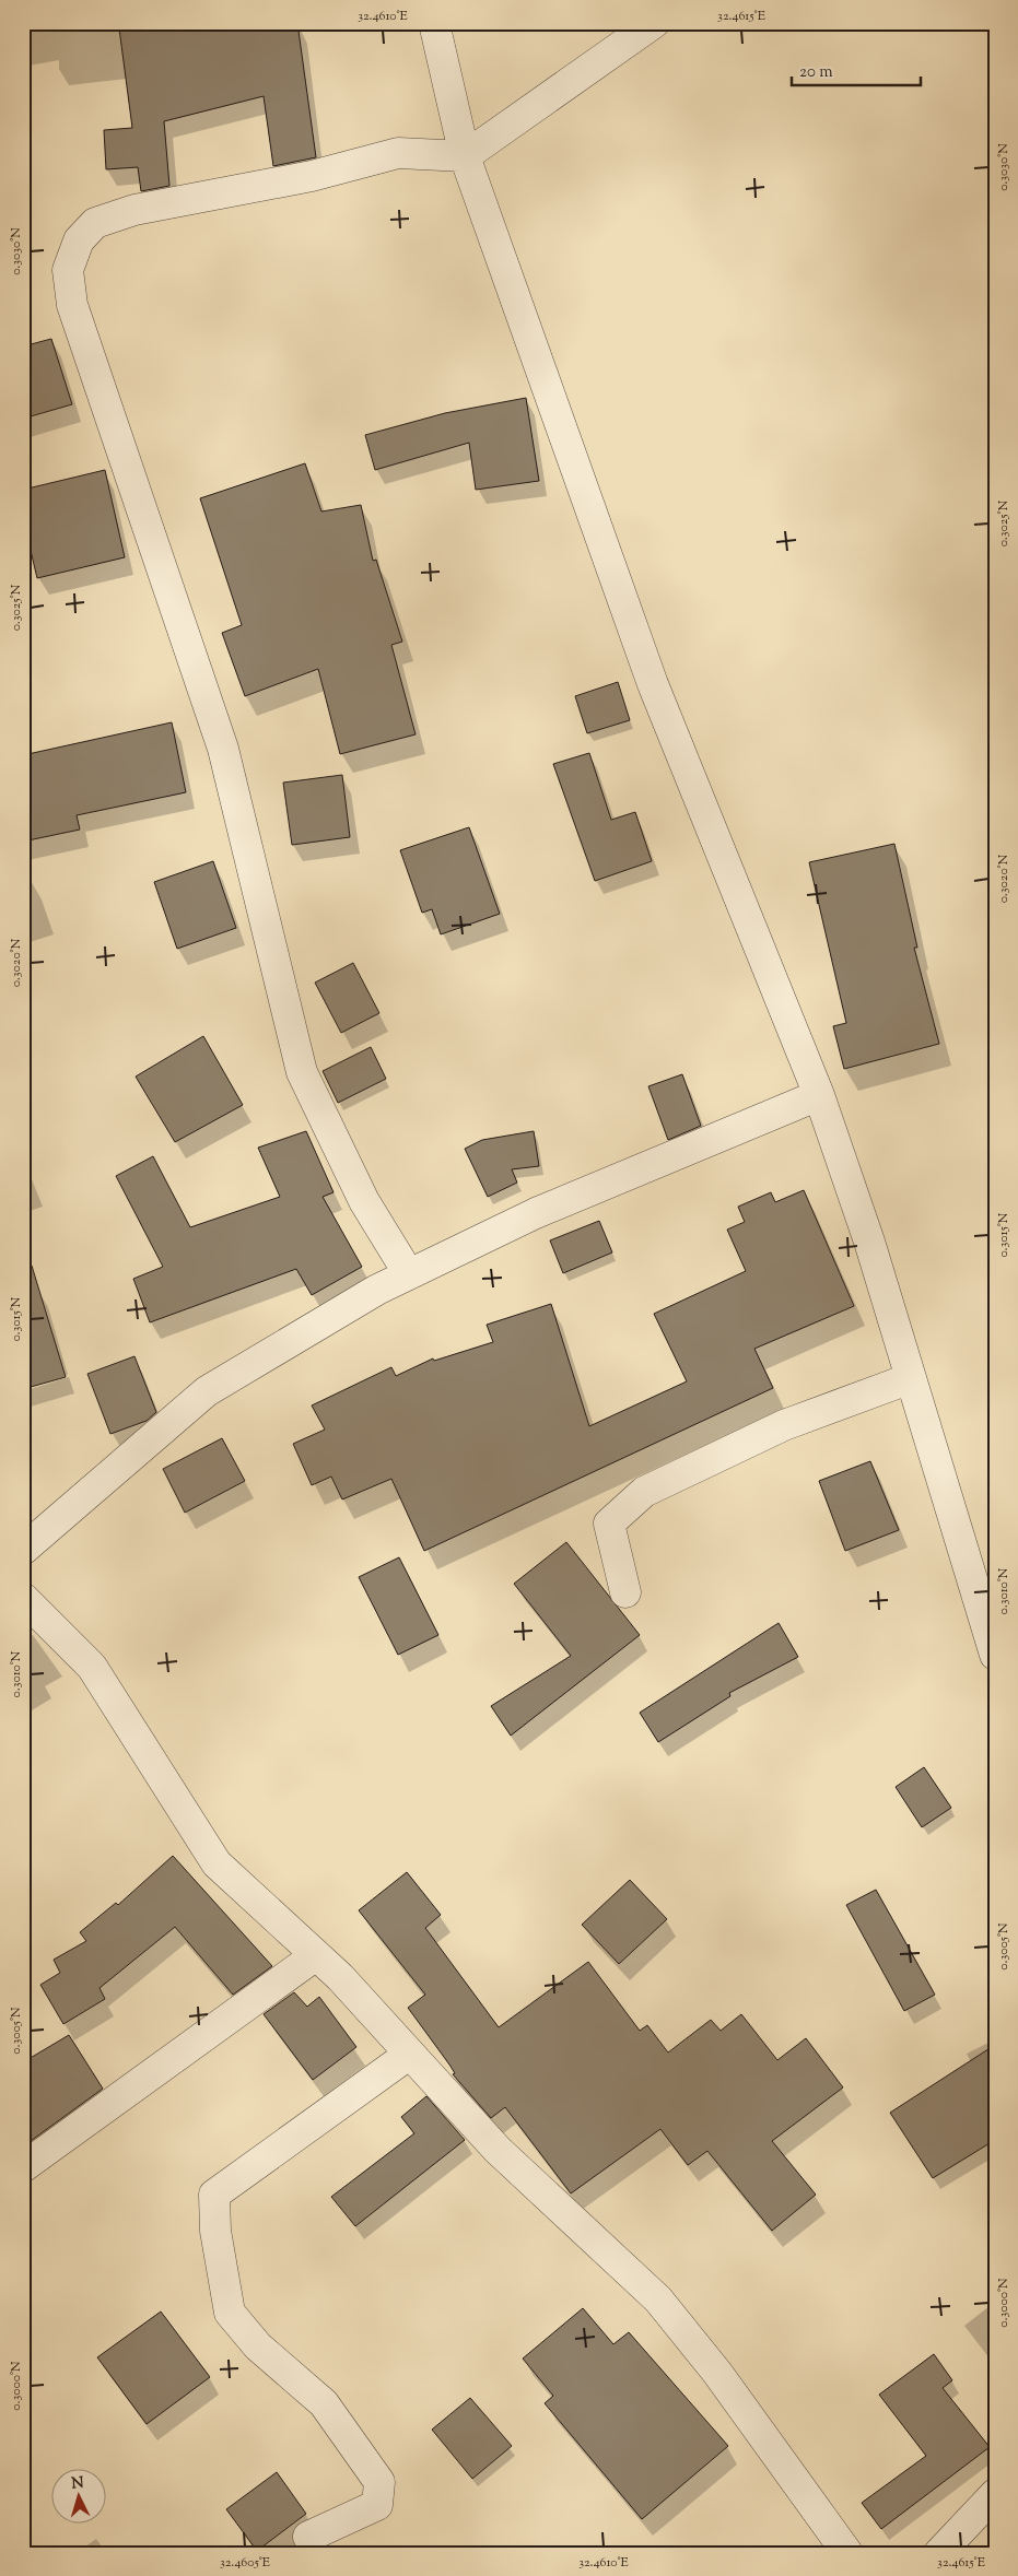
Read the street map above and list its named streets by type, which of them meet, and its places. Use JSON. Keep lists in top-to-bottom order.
{
  "scale_bar": "20 m",
  "north": "top",
  "coordinates": [
    "32.4610°E",
    "32.4615°E",
    "0.3030°N",
    "0.3025°N",
    "0.3020°N",
    "0.3015°N",
    "0.3010°N",
    "0.3005°N",
    "0.3000°N",
    "32.4605°E"
  ]
}
